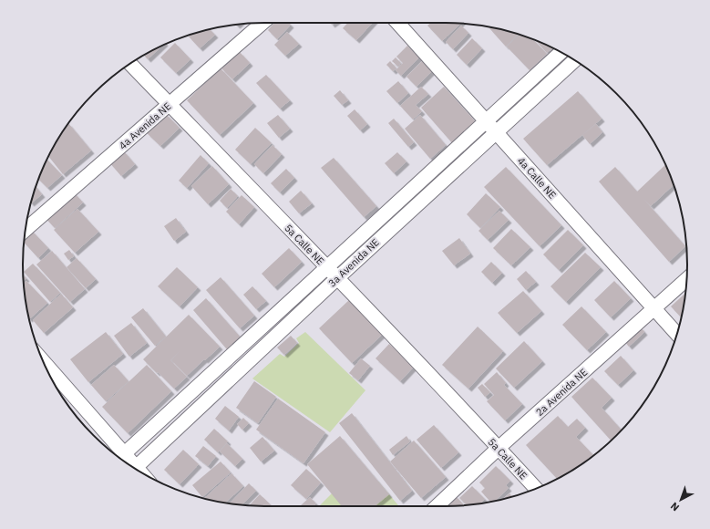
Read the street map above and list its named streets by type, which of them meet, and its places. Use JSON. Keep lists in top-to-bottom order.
{
  "streets": {
    "street": [
      "4a Avenida NE",
      "4a Calle NE",
      "5a Calle NE",
      "3a Avenida NE",
      "2a Avenida NE"
    ]
  },
  "crossings": [
    ["4a Avenida NE", "5a Calle NE"],
    ["4a Calle NE", "3a Avenida NE"],
    ["4a Calle NE", "2a Avenida NE"],
    ["5a Calle NE", "3a Avenida NE"],
    ["5a Calle NE", "2a Avenida NE"]
  ],
  "north": "bottom left"
}
